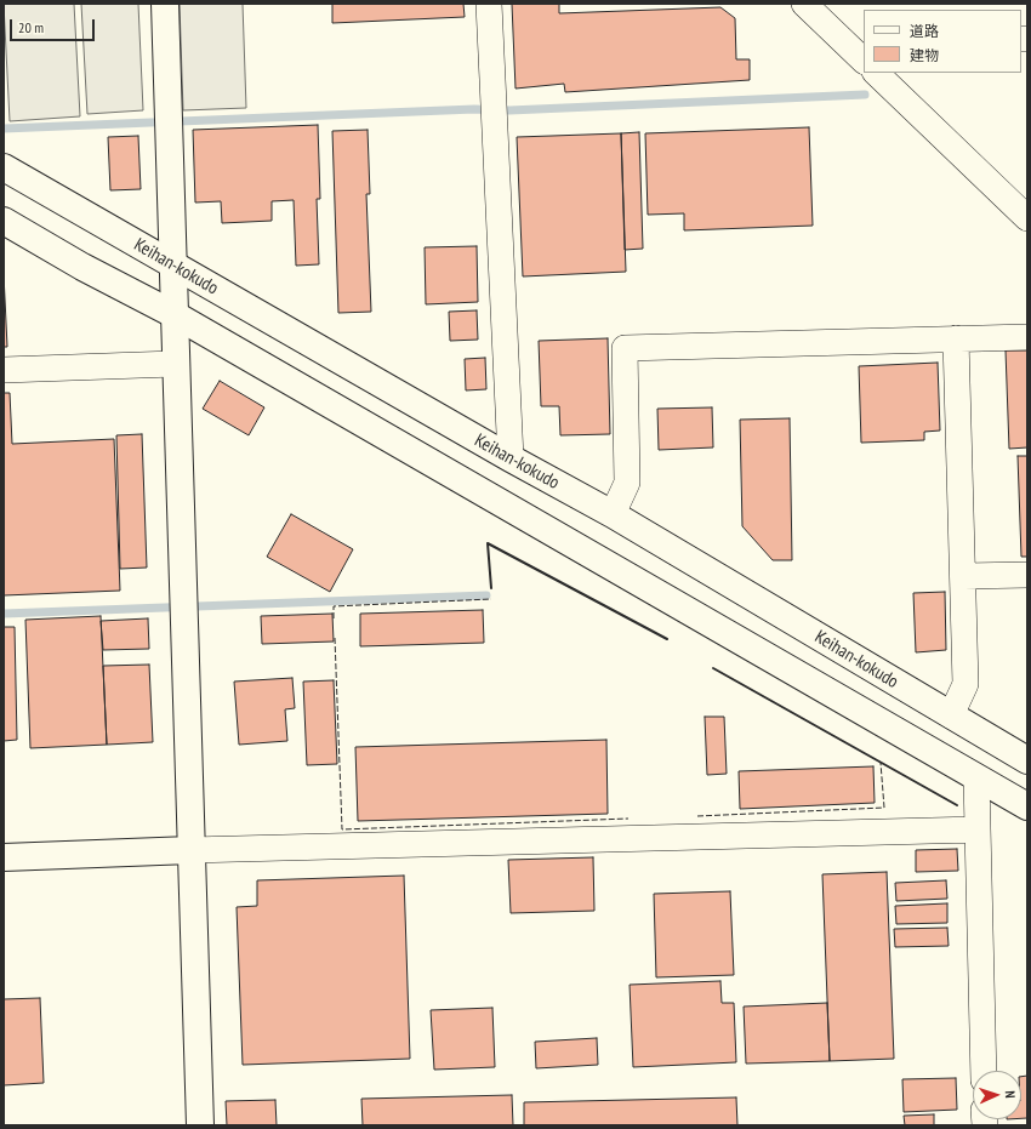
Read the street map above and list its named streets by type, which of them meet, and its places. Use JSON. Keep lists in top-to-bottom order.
{
  "streets": {
    "main road": ["Keihan-kokudo"]
  },
  "legend": ["道路", "建物"],
  "scale_bar": "20 m",
  "north": "right"
}
